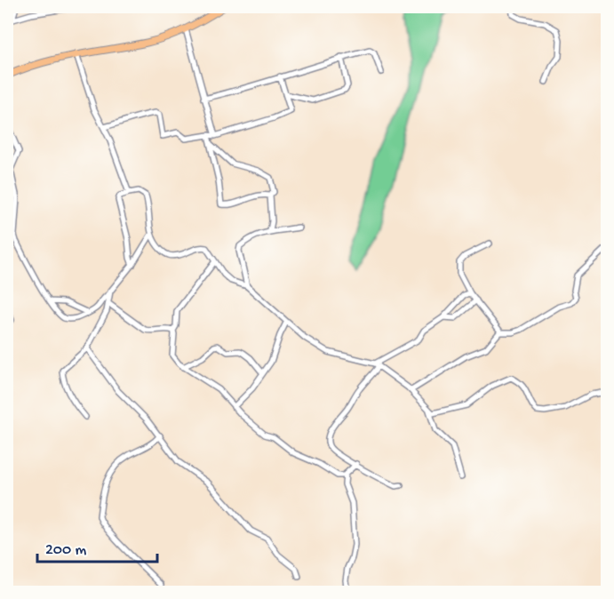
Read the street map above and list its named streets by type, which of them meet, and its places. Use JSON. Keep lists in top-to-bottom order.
{
  "scale_bar": "200 m"
}
